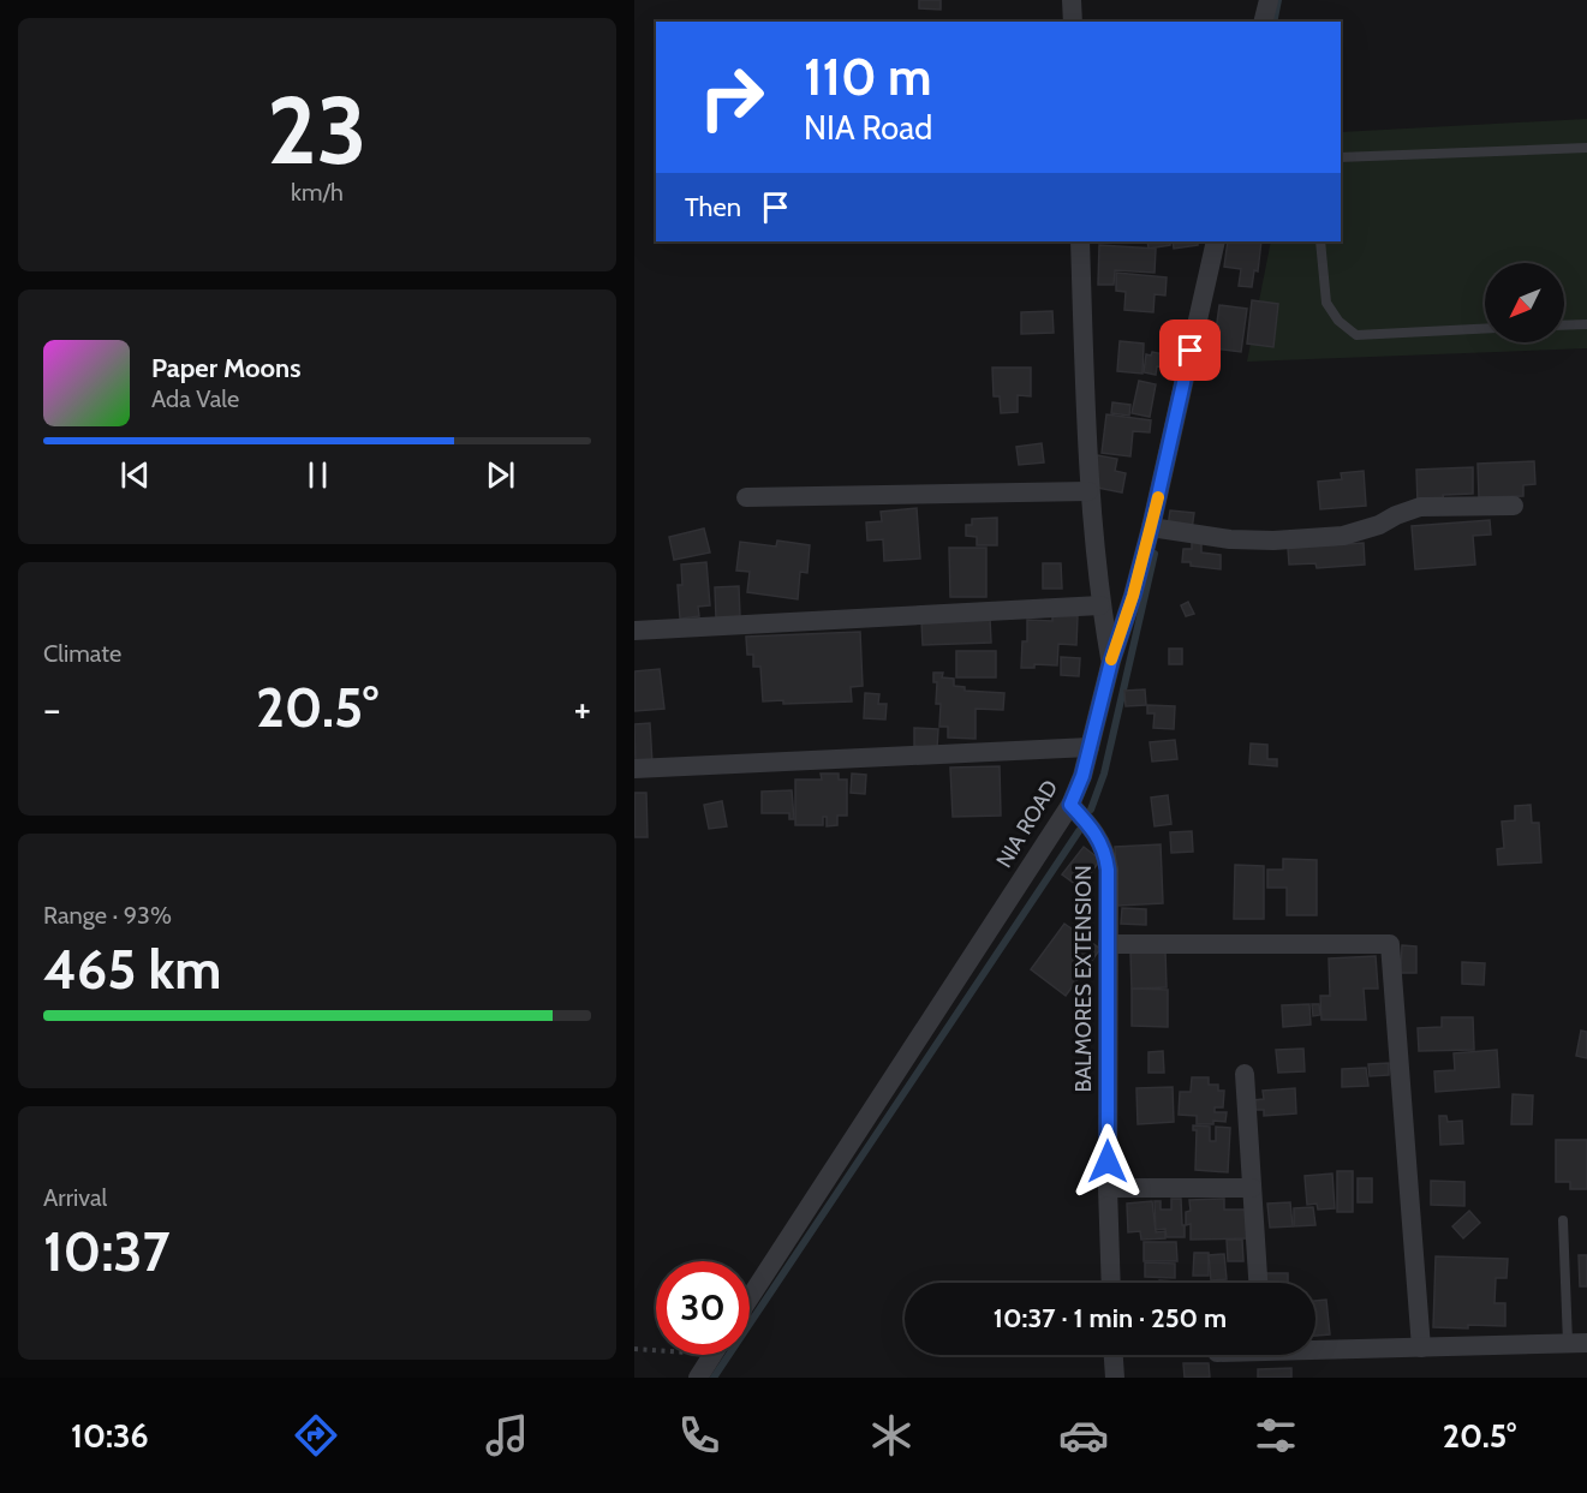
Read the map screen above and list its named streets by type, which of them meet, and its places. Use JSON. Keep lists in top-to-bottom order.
{
  "streets": {
    "street": ["NIA ROAD", "BALMORES EXTENSION"]
  },
  "crossings": [
    ["NIA ROAD", "BALMORES EXTENSION"]
  ],
  "north": "bottom left",
  "page": {
    "tile": [
      ["23", "km/h"],
      "Climate",
      ["Range · 93%", "465 km"],
      ["Arrival", "10:37"]
    ],
    "turn": ["110 m", "NIA Road"],
    "then": "Then",
    "song": ["Paper Moons", "Ada Vale"],
    "heat": ["−", "20.5°", "+"],
    "limit": "30",
    "trip": "10:37 · 1 min · 250 m",
    "tabs": ["10:36", "20.5°"]
  }
}
